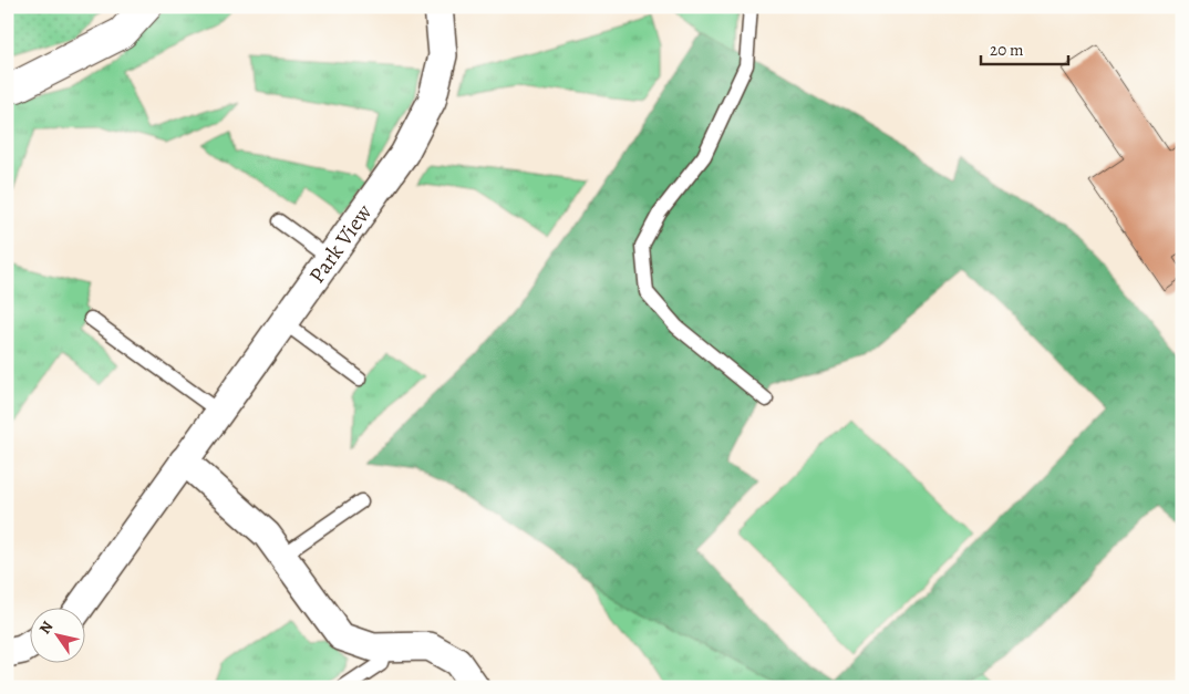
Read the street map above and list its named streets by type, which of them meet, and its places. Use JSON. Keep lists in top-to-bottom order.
{
  "streets": {
    "street": ["Park View"]
  },
  "scale_bar": "20 m",
  "north": "top left"
}
